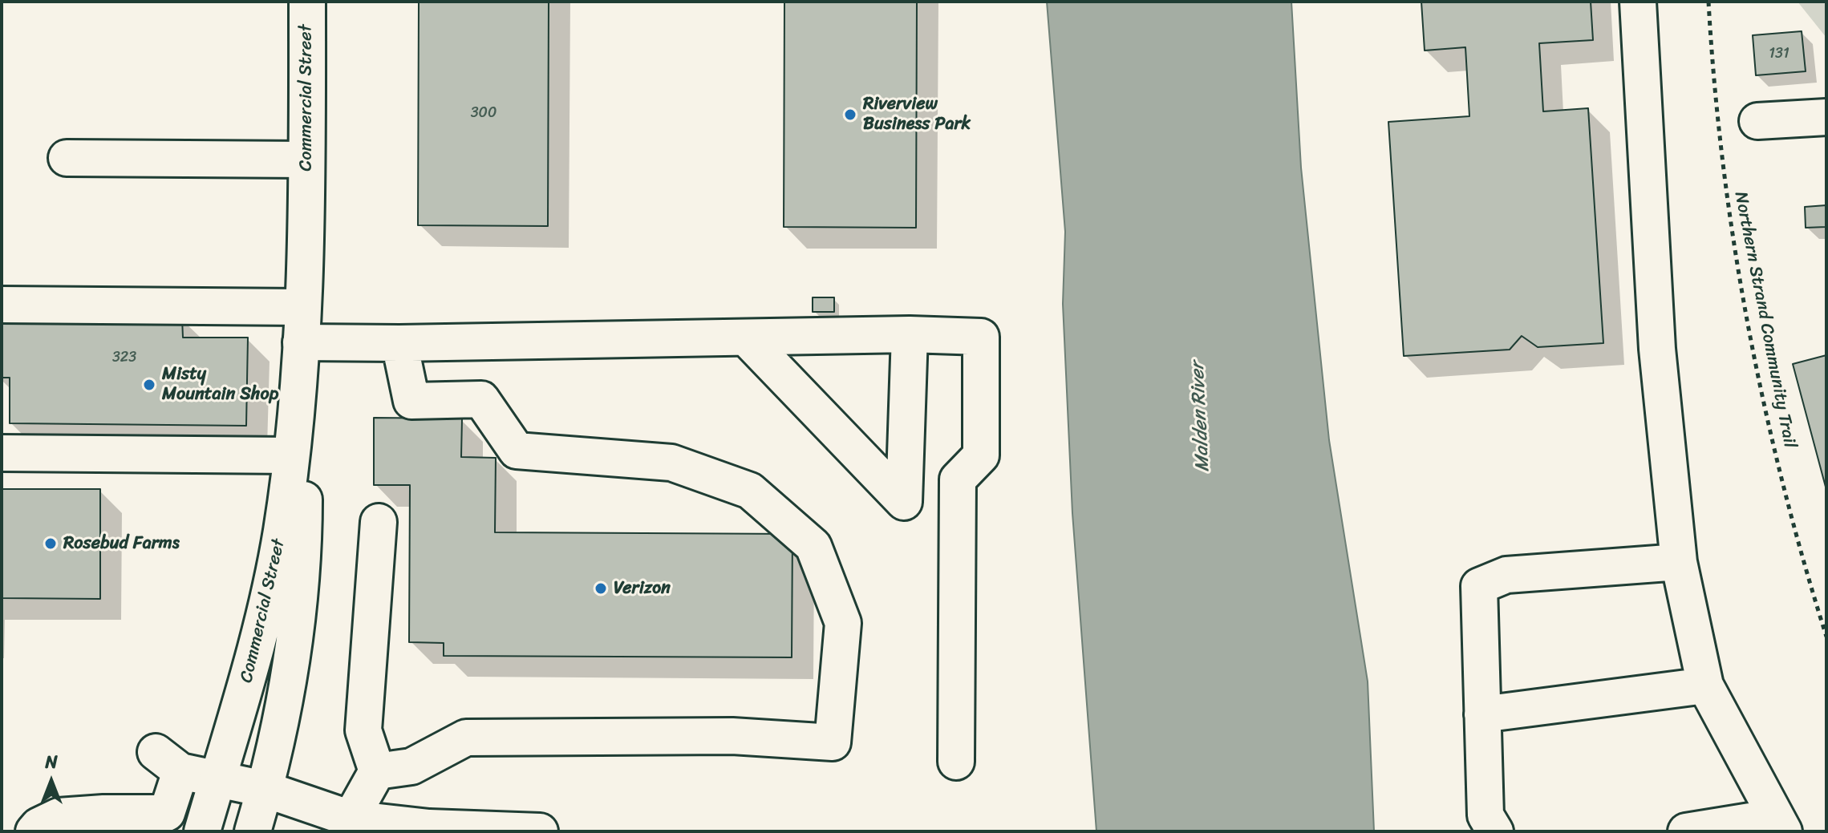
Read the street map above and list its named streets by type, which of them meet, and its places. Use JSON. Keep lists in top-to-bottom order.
{
  "streets": {
    "main road": ["Commercial Street"],
    "path": ["Northern Strand Community Trail"]
  },
  "water": ["Malden River"],
  "places": [
    "Riverview Business Park",
    "Misty Mountain Shop",
    "Rosebud Farms",
    "Verizon"
  ],
  "house_numbers": ["131", "300", "323"],
  "north": "top"
}
